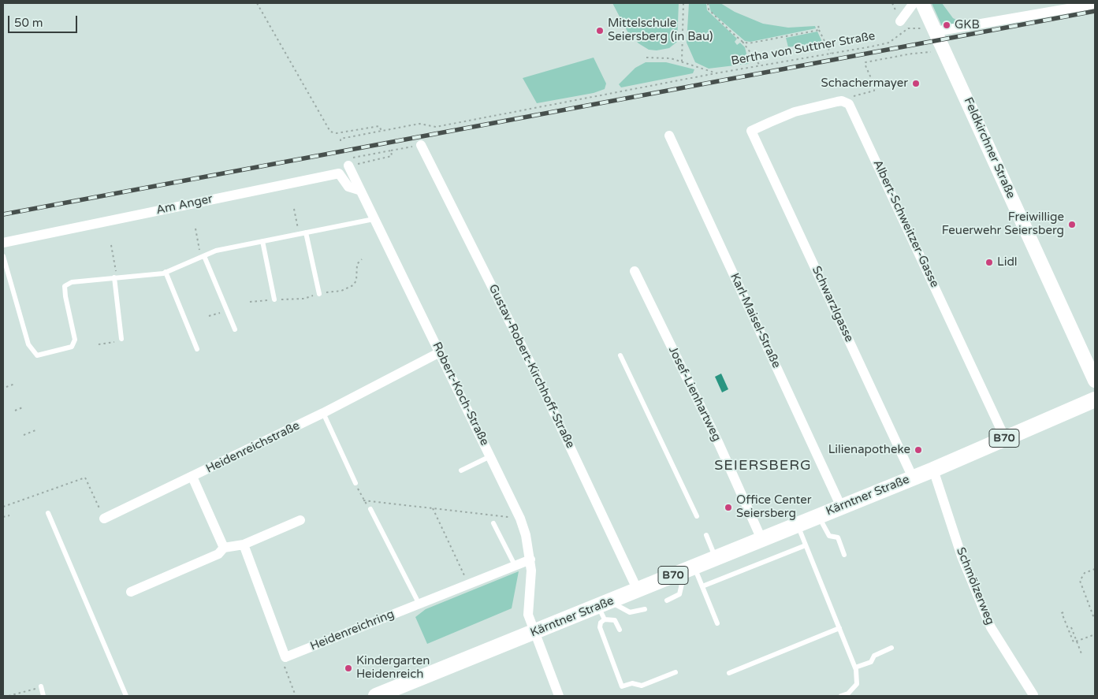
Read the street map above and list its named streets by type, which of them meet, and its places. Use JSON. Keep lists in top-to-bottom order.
{
  "streets": {
    "main road": ["Feldkirchner Straße", "B70", "Kärntner Straße"],
    "street": [
      "Am Anger",
      "Albert-Schweitzer-Gasse",
      "Schwarzlgasse",
      "Karl-Maisel-Straße",
      "Gustav-Robert-Kirchhoff-Straße",
      "Robert-Koch-Straße",
      "Josef-Lienhartweg",
      "Heidenreichstraße",
      "Schmölzerweg",
      "Heidenreichring"
    ],
    "path": ["Bertha von Suttner Straße"]
  },
  "crossings": [
    ["Bertha von Suttner Straße", "Feldkirchner Straße"],
    ["Am Anger", "Robert-Koch-Straße"],
    ["Albert-Schweitzer-Gasse", "Schwarzlgasse"],
    ["Albert-Schweitzer-Gasse", "Kärntner Straße"],
    ["Schwarzlgasse", "Kärntner Straße"],
    ["Karl-Maisel-Straße", "Kärntner Straße"],
    ["Gustav-Robert-Kirchhoff-Straße", "Kärntner Straße"],
    ["Robert-Koch-Straße", "Heidenreichstraße"],
    ["Robert-Koch-Straße", "Kärntner Straße"],
    ["Robert-Koch-Straße", "Heidenreichring"],
    ["Josef-Lienhartweg", "Kärntner Straße"],
    ["Kärntner Straße", "Schmölzerweg"]
  ],
  "districts": ["SEIERSBERG"],
  "places": [
    "GKB",
    "Mittelschule Seiersberg (in Bau)",
    "Schachermayer",
    "Freiwillige Feuerwehr Seiersberg",
    "Lidl",
    "Lilienapotheke",
    "Office Center Seiersberg",
    "Kindergarten Heidenreich"
  ],
  "scale_bar": "50 m"
}
